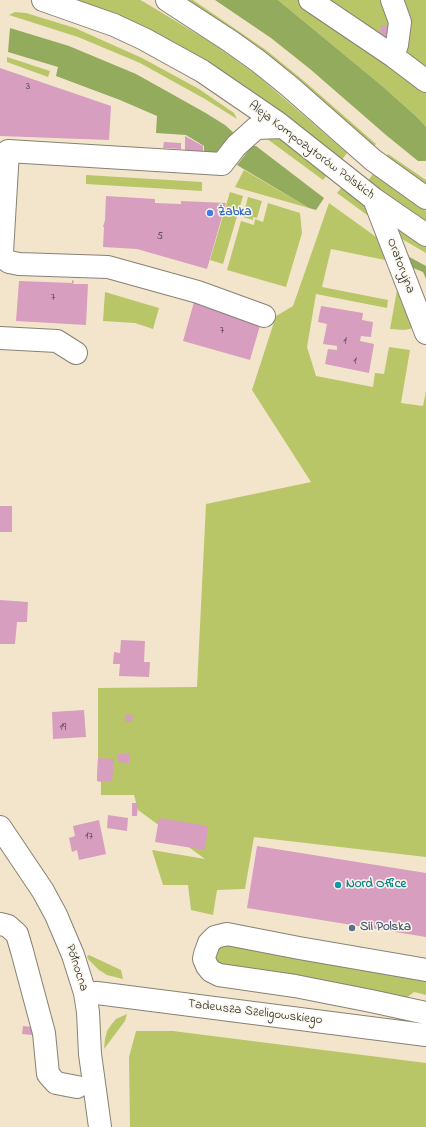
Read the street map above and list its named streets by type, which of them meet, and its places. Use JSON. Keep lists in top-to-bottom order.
{
  "streets": {
    "street": [
      "Aleja Kompozytorów Polskich",
      "Oratoryjna",
      "Północna",
      "Tadeusza Szeligowskiego"
    ]
  },
  "crossings": [
    ["Aleja Kompozytorów Polskich", "Oratoryjna"],
    ["Północna", "Tadeusza Szeligowskiego"]
  ],
  "places": ["Żabka", "Nord Office", "Sii Polska"],
  "house_numbers": [
    "3",
    "5",
    "7",
    "7",
    "1",
    "1",
    "19",
    "17"
  ]
}
